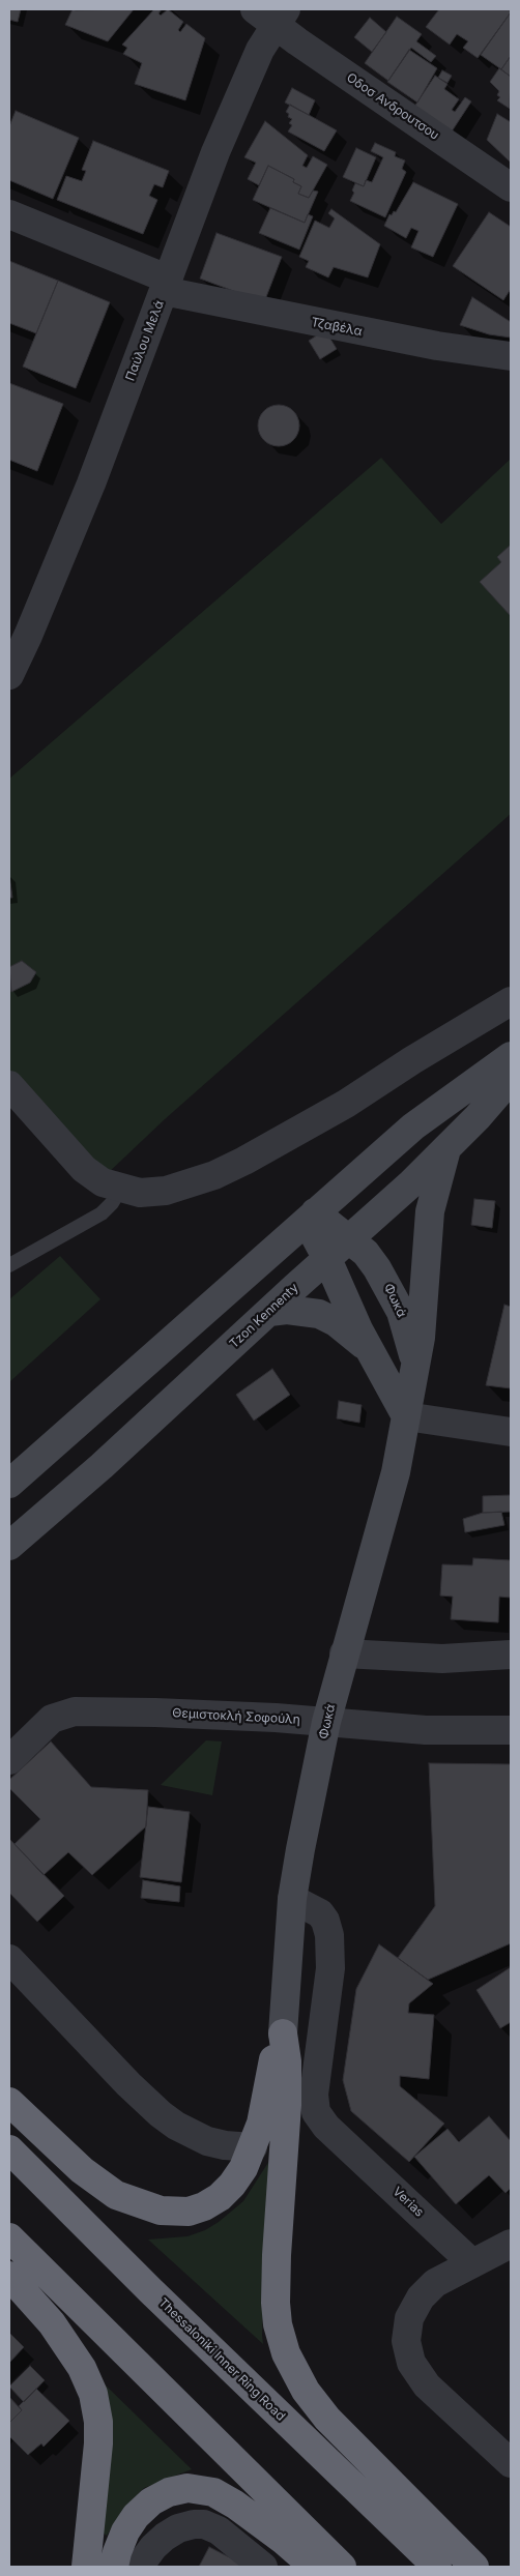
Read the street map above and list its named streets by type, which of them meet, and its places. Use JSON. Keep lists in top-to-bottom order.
{
  "streets": {
    "highway": ["Thessaloniki Inner Ring Road"],
    "main road": ["Φωκά", "Tzon Kennenty"],
    "street": [
      "Οδοσ Ανδρουτσου",
      "Τζαβέλα",
      "Παύλου Μελά",
      "Θεμιστοκλή Σοφούλη",
      "Verias"
    ]
  },
  "crossings": [
    ["Οδοσ Ανδρουτσου", "Παύλου Μελά"],
    ["Τζαβέλα", "Παύλου Μελά"],
    ["Φωκά", "Tzon Kennenty"],
    ["Φωκά", "Θεμιστοκλή Σοφούλη"],
    ["Φωκά", "Verias"]
  ]
}
